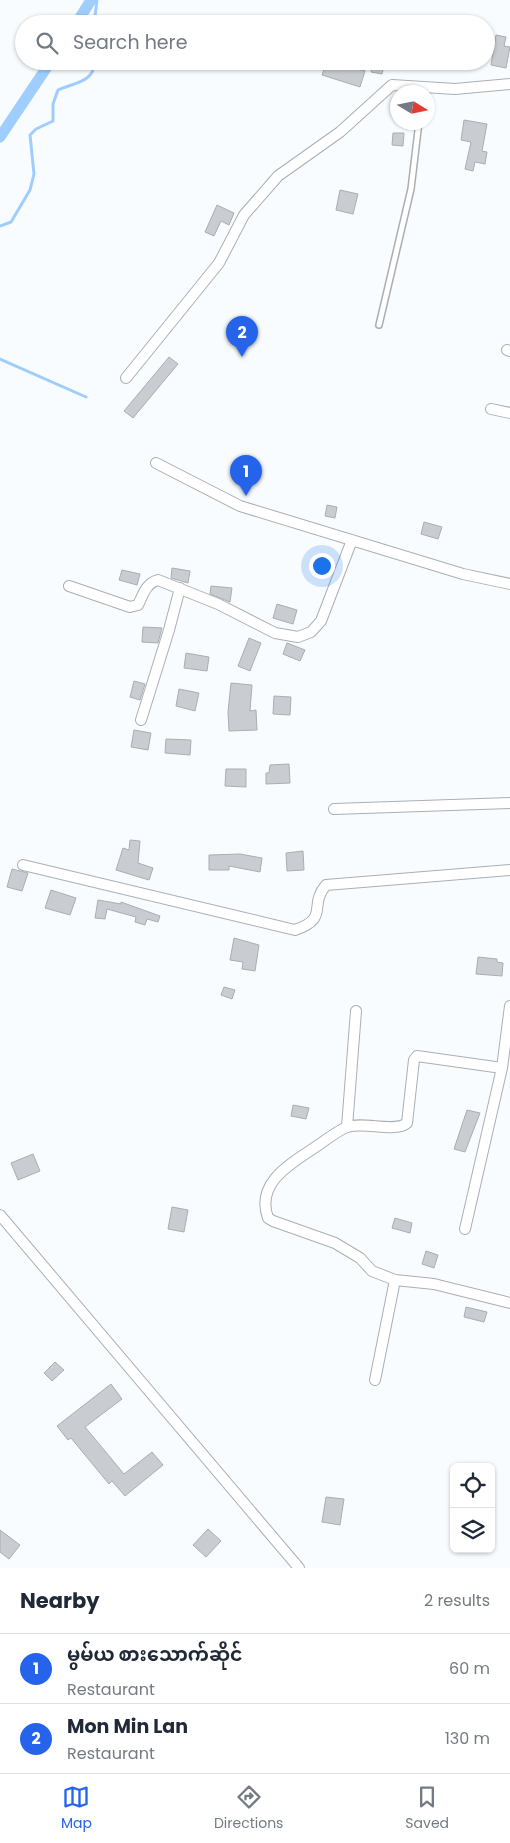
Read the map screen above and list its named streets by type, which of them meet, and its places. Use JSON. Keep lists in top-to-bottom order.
{
  "north": "right",
  "page": {
    "search": "Search here",
    "pins": ["2", "1"],
    "heading": ["Nearby", "2 results"],
    "list": [
      {
        "mark": "1",
        "name": "မွမ်ယ စားသောက်ဆိုင်",
        "note": "Restaurant",
        "value": "60 m"
      },
      {
        "mark": "2",
        "name": "Mon Min Lan",
        "note": "Restaurant",
        "value": "130 m"
      }
    ],
    "nav": ["Map", "Directions", "Saved"]
  }
}
